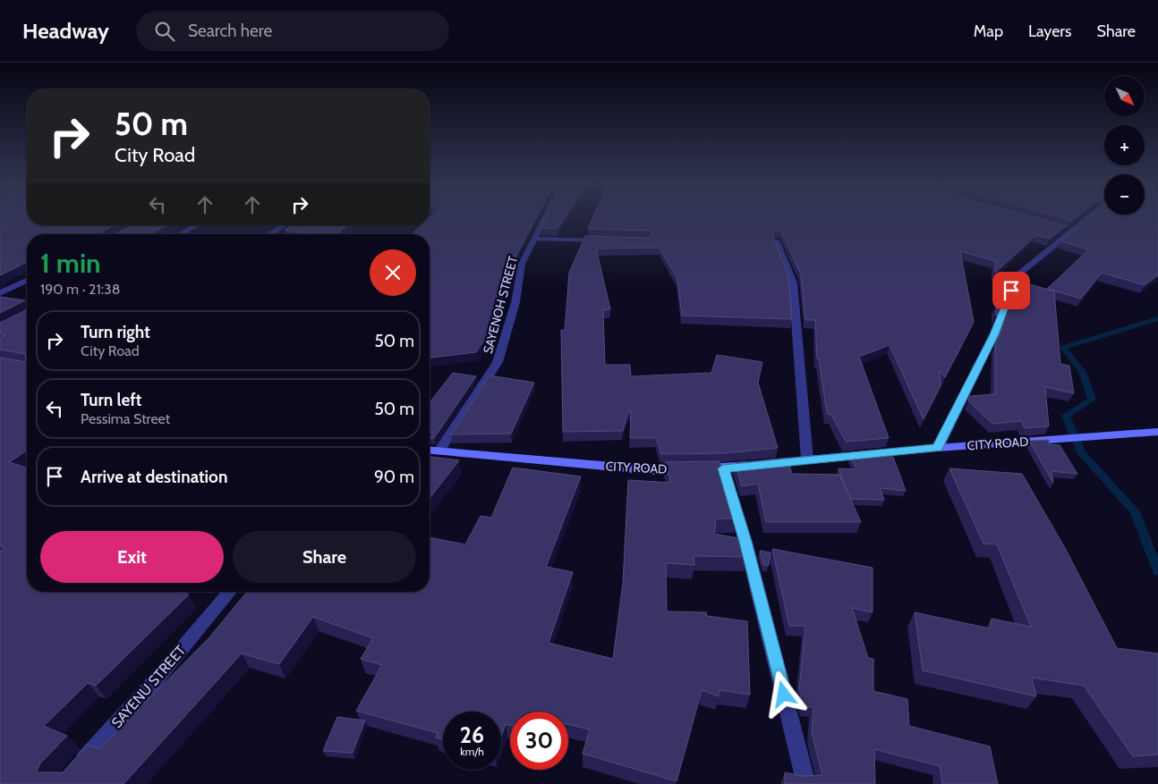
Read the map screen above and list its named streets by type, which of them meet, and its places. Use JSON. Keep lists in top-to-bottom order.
{
  "streets": {
    "main road": ["CITY ROAD"],
    "street": ["SAYENOH STREET", "SAYENU STREET"]
  },
  "crossings": [
    ["SAYENOH STREET", "CITY ROAD"]
  ],
  "north": "bottom right",
  "page": {
    "header": "Headway",
    "search": "Search here",
    "nav": ["Map", "Layers", "Share"],
    "map_buttons": ["+", "−"],
    "turn": ["50 m", "City Road"],
    "heading": ["1 min", "190 m · 21:38"],
    "list": [
      {
        "name": "Turn right",
        "note": "City Road",
        "value": "50 m"
      },
      {
        "name": "Turn left",
        "note": "Pessima Street",
        "value": "50 m"
      },
      {
        "name": "Arrive at destination",
        "value": "90 m"
      }
    ],
    "buttons": ["Exit", "Share"],
    "speed": "26 km/h",
    "limit": "30"
  }
}
